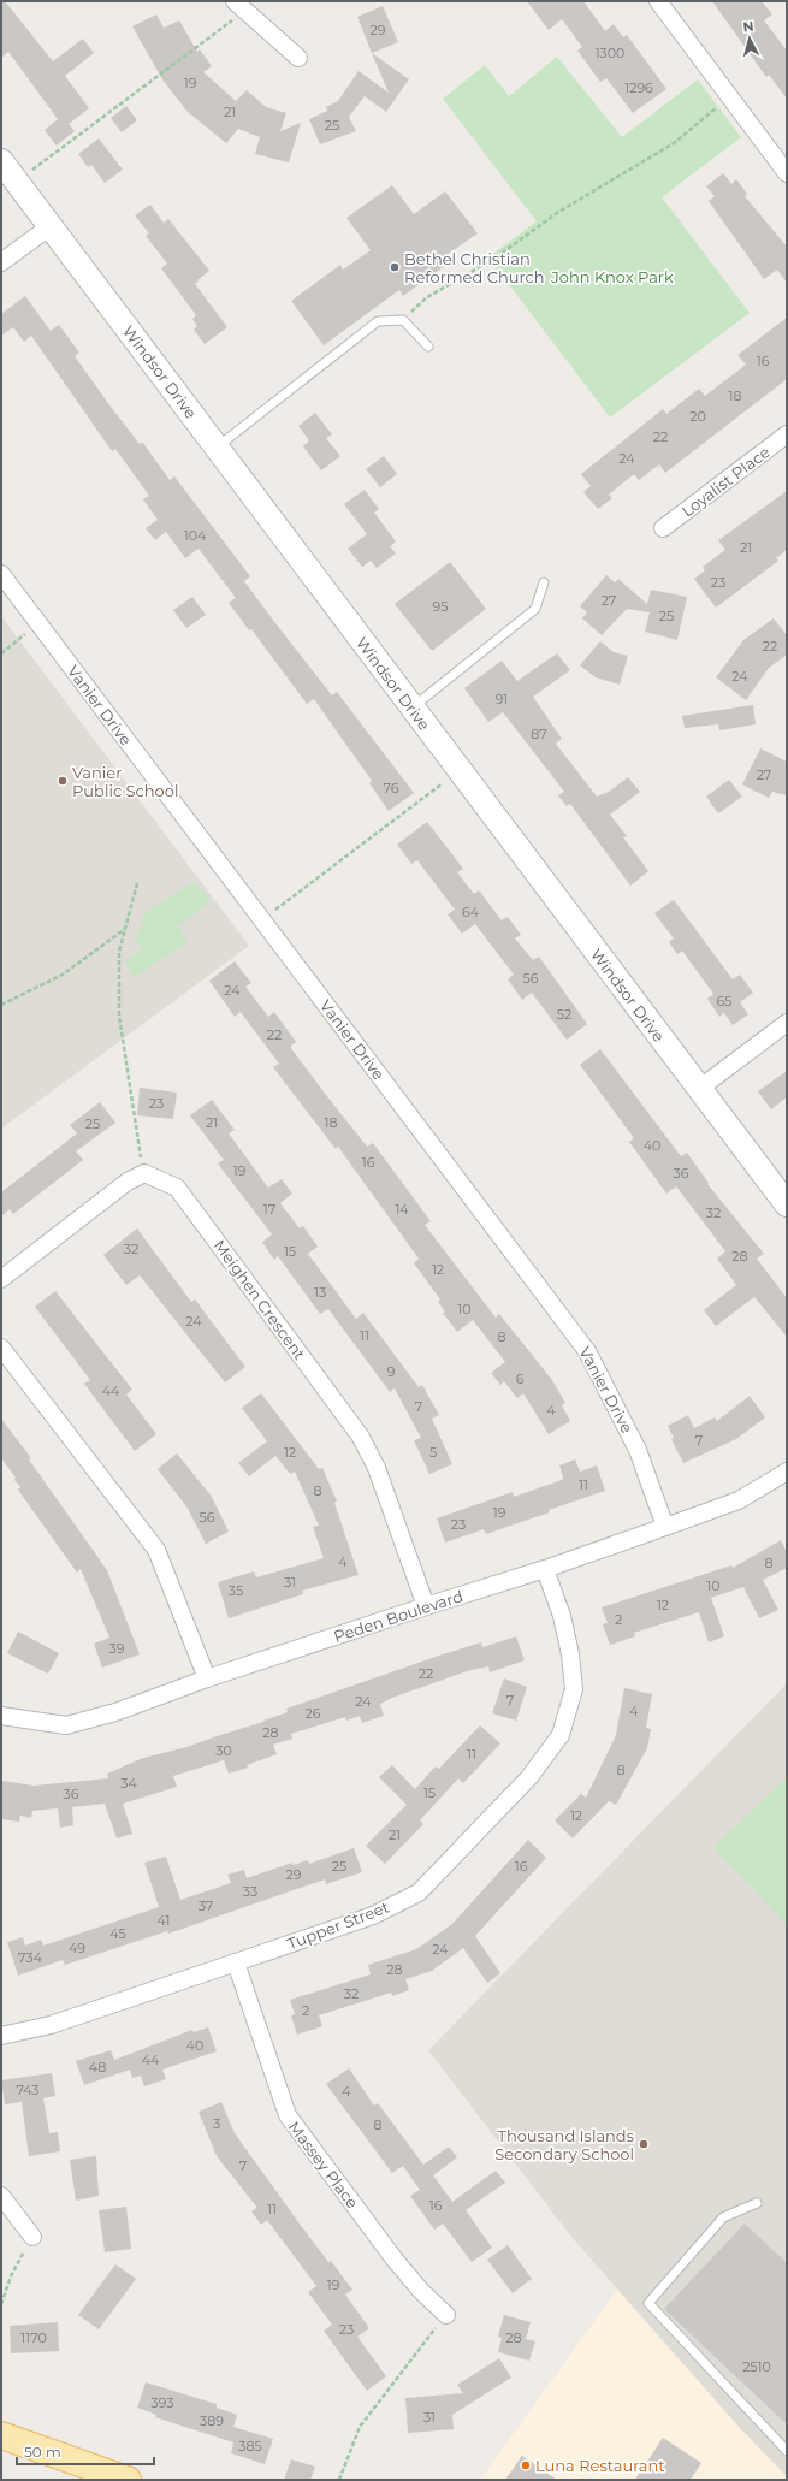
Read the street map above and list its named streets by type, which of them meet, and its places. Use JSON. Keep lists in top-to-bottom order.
{
  "streets": {
    "street": [
      "Windsor Drive",
      "Loyalist Place",
      "Vanier Drive",
      "Meighen Crescent",
      "Peden Boulevard",
      "Tupper Street",
      "Massey Place"
    ]
  },
  "crossings": [
    ["Vanier Drive", "Peden Boulevard"],
    ["Meighen Crescent", "Peden Boulevard"],
    ["Peden Boulevard", "Tupper Street"],
    ["Tupper Street", "Massey Place"]
  ],
  "parks": ["John Knox Park"],
  "places": [
    "Bethel Christian Reformed Church",
    "Vanier Public School",
    "Thousand Islands Secondary School",
    "Luna Restaurant"
  ],
  "house_numbers": [
    "29",
    "1300",
    "19",
    "1296",
    "21",
    "25",
    "16",
    "18",
    "20",
    "22",
    "24",
    "104",
    "21",
    "23",
    "27",
    "95",
    "25",
    "22",
    "24",
    "91",
    "87",
    "27",
    "76",
    "64",
    "56",
    "24",
    "65",
    "52",
    "22",
    "23",
    "21",
    "18",
    "25",
    "40",
    "16",
    "19",
    "36",
    "17",
    "14",
    "32",
    "32",
    "15",
    "28",
    "12",
    "13",
    "10",
    "24",
    "11",
    "8",
    "9",
    "6",
    "44",
    "7",
    "4",
    "7",
    "12",
    "5",
    "11",
    "8",
    "19",
    "56",
    "23",
    "4",
    "8",
    "31",
    "10",
    "35",
    "12",
    "2",
    "39",
    "22",
    "7",
    "24",
    "4",
    "26",
    "28",
    "30",
    "11",
    "8",
    "34",
    "15",
    "36",
    "12",
    "21",
    "25",
    "16",
    "29",
    "33",
    "37",
    "41",
    "45",
    "49",
    "24",
    "734",
    "28",
    "32",
    "2",
    "40",
    "44",
    "48",
    "743",
    "4",
    "3",
    "8",
    "7",
    "16",
    "11",
    "19",
    "23",
    "1170",
    "28",
    "2510",
    "393",
    "31",
    "389",
    "385"
  ],
  "scale_bar": "50 m",
  "north": "top"
}
